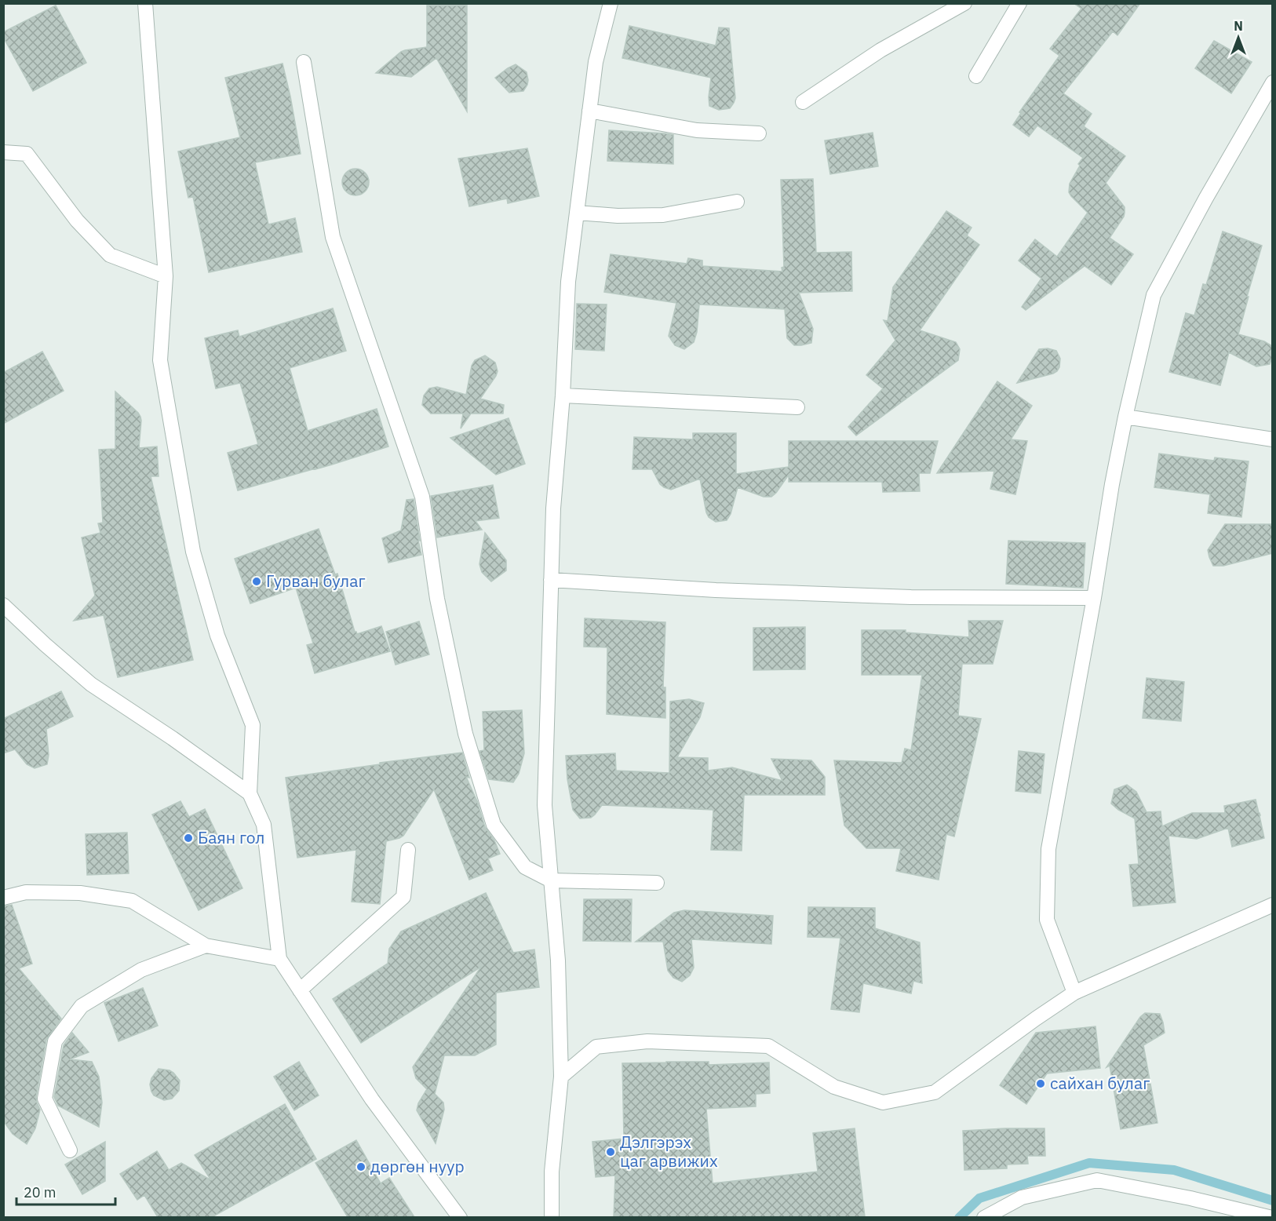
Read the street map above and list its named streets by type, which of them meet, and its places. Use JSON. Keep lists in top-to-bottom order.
{
  "places": [
    "Гурван булаг",
    "Баян гол",
    "сайхан булаг",
    "Дэлгэрэх цаг арвижих",
    "дөргөн нуур"
  ],
  "scale_bar": "20 m",
  "north": "top"
}
